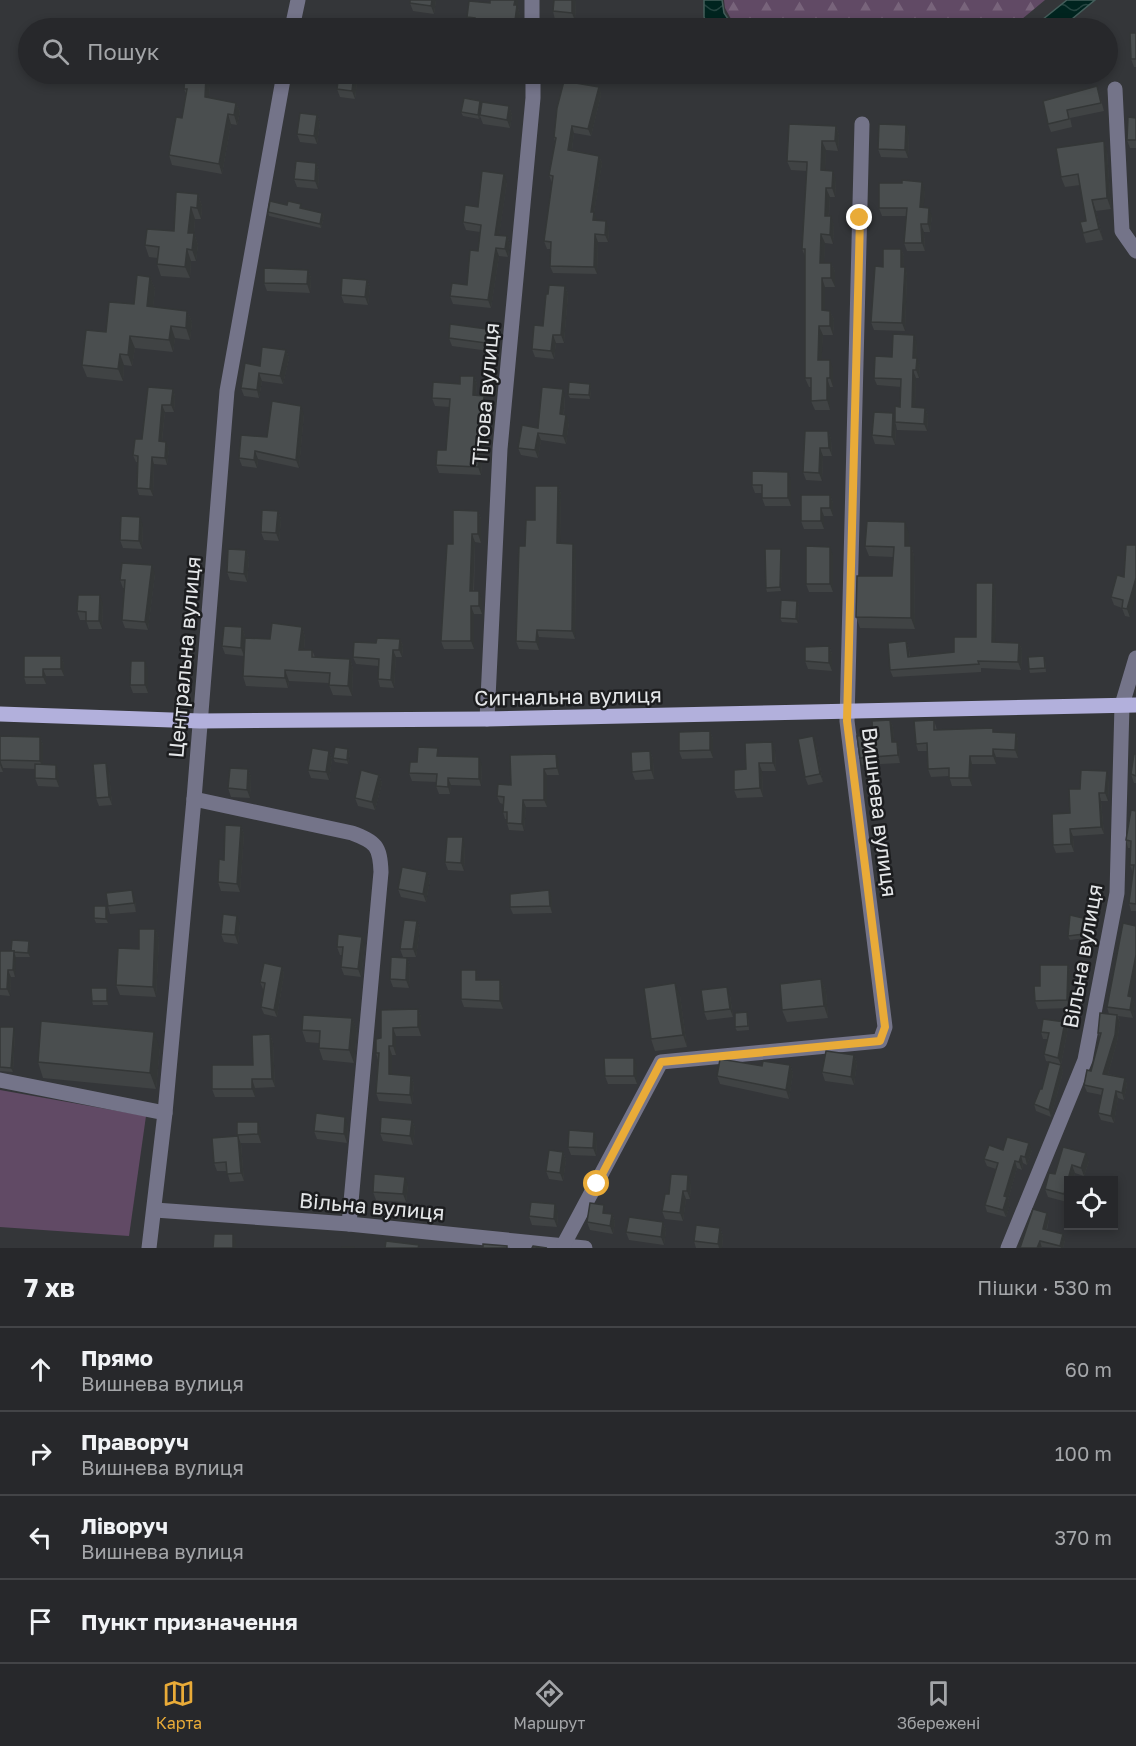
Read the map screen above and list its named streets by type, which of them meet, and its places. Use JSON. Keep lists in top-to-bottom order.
{
  "streets": {
    "main road": ["Сигнальна вулиця"],
    "street": [
      "Тітова вулиця",
      "Центральна вулиця",
      "Вишнева вулиця",
      "Вільна вулиця"
    ]
  },
  "crossings": [
    ["Тітова вулиця", "Сигнальна вулиця"],
    ["Центральна вулиця", "Сигнальна вулиця"],
    ["Центральна вулиця", "Вільна вулиця"],
    ["Сигнальна вулиця", "Вишнева вулиця"],
    ["Сигнальна вулиця", "Вільна вулиця"],
    ["Вишнева вулиця", "Вільна вулиця"]
  ],
  "page": {
    "search": "Пошук",
    "heading": ["7 хв", "Пішки · 530 m"],
    "list": [
      ["Прямо", "Вишнева вулиця", "60 m"],
      ["Праворуч", "Вишнева вулиця", "100 m"],
      ["Ліворуч", "Вишнева вулиця", "370 m"],
      "Пункт призначення"
    ],
    "nav": ["Карта", "Маршрут", "Збережені"]
  }
}
